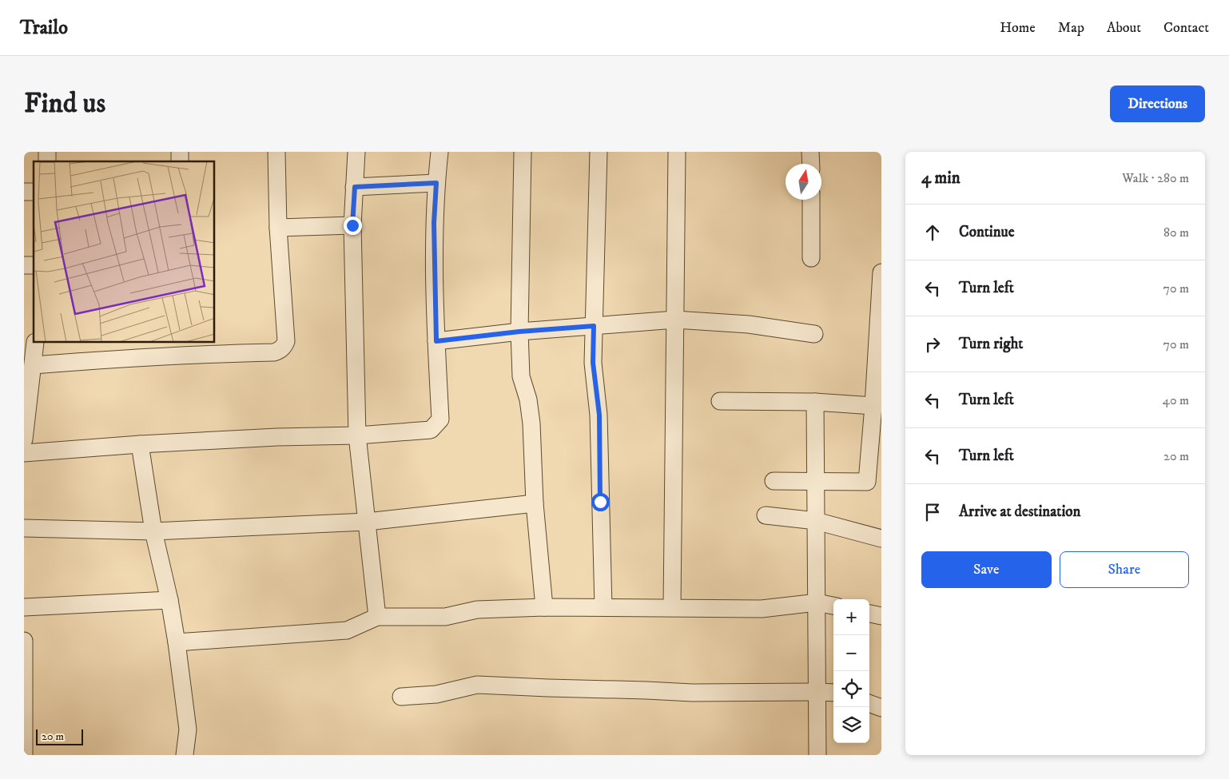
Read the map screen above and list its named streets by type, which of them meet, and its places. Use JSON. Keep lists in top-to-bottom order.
{
  "scale_bar": "20 m",
  "north": "top",
  "page": {
    "header": "Trailo",
    "nav": [
      "Home",
      "Map",
      "About",
      "Contact"
    ],
    "buttons": [
      "Directions",
      ["Save", "Share"]
    ],
    "title": "Find us",
    "heading": ["4 min", "Walk · 280 m"],
    "list": [
      ["Continue", "80 m"],
      ["Turn left", "70 m"],
      ["Turn right", "70 m"],
      ["Turn left", "40 m"],
      ["Turn left", "20 m"],
      "Arrive at destination"
    ],
    "map_buttons": ["+", "−"],
    "scale": "20 m"
  }
}
